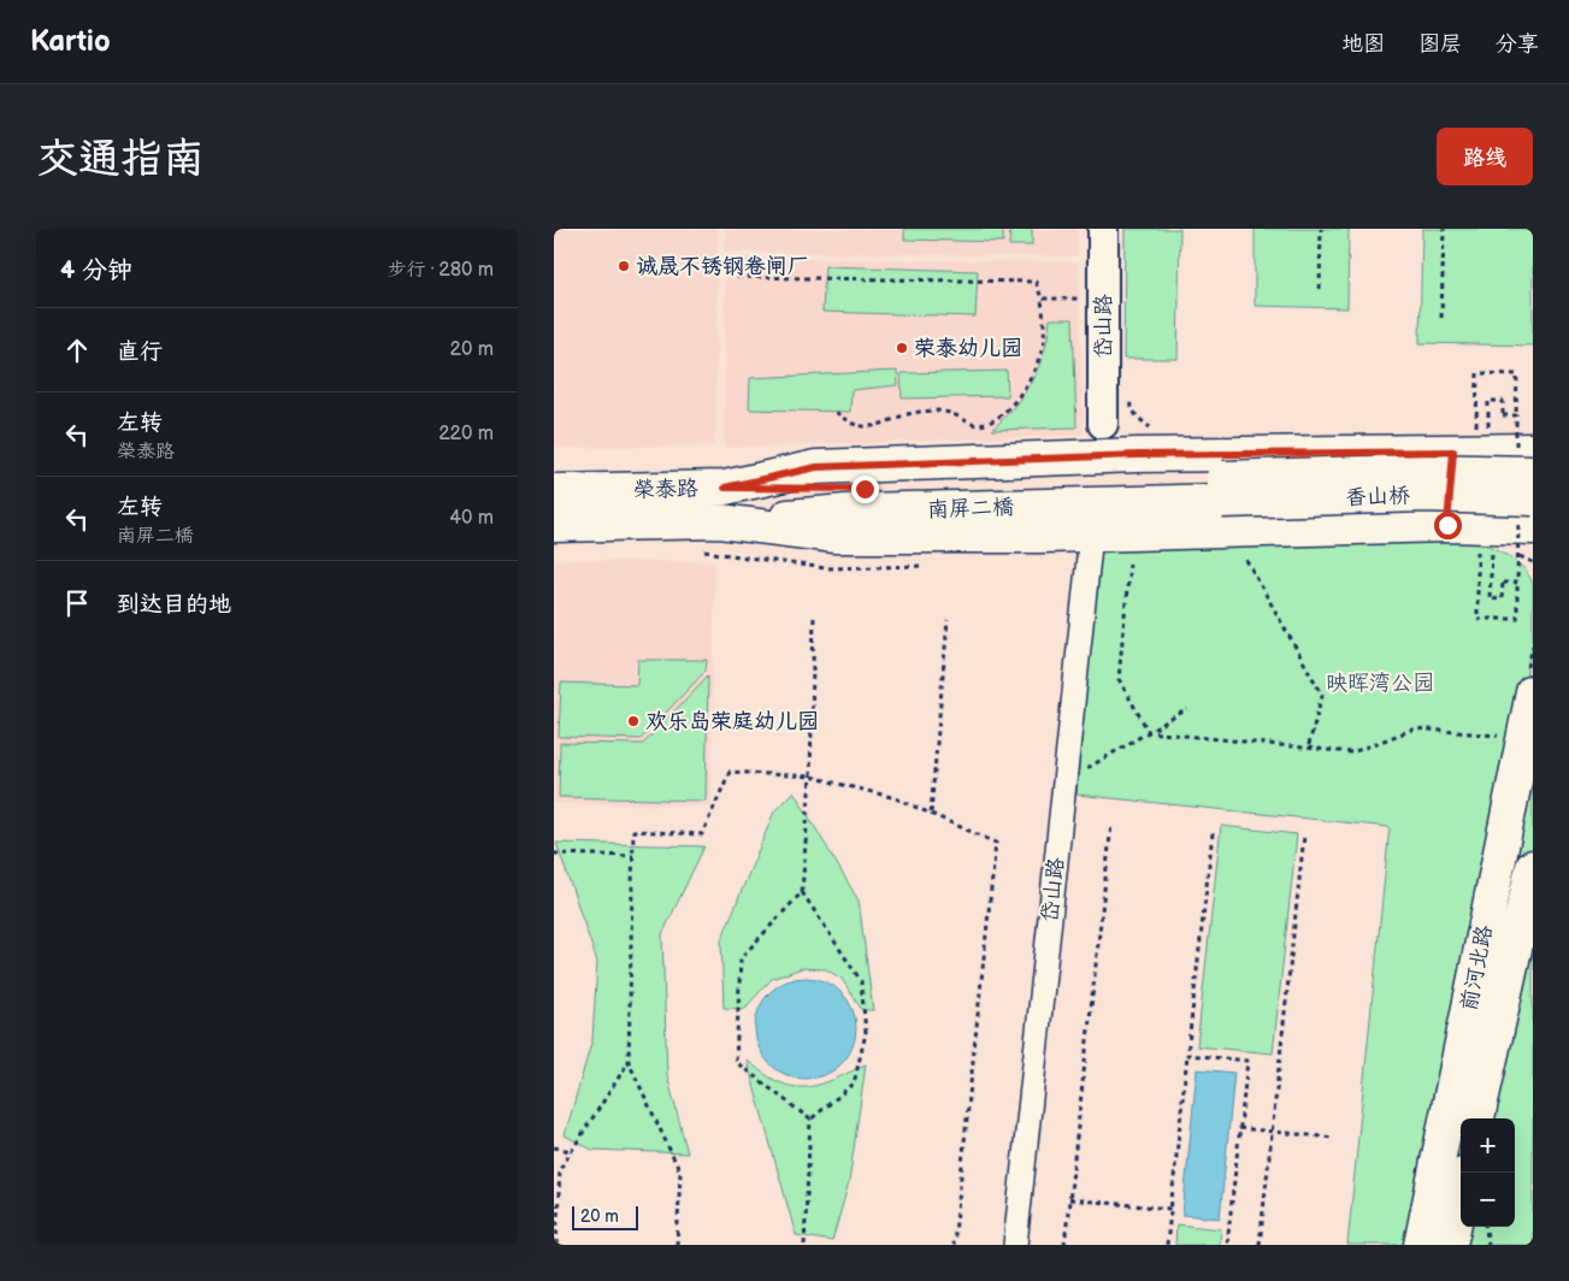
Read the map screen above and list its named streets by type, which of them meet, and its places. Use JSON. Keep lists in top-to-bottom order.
{
  "streets": {
    "main road": [
      "榮泰路",
      "香山桥",
      "南屏二橋",
      "前河北路"
    ],
    "street": ["岱山路"]
  },
  "crossings": [
    ["榮泰路", "香山桥"],
    ["榮泰路", "南屏二橋"],
    ["香山桥", "南屏二橋"]
  ],
  "parks": ["映晖湾公园"],
  "places": ["诚晟不锈钢卷闸厂", "荣泰幼儿园", "欢乐岛荣庭幼儿园"],
  "scale_bar": "20 m",
  "page": {
    "header": "Kartio",
    "nav": ["地图", "图层", "分享"],
    "buttons": "路线",
    "title": "交通指南",
    "heading": ["4 分钟", "步行 · 280 m"],
    "list": [
      ["直行", "20 m"],
      ["左转", "榮泰路", "220 m"],
      ["左转", "南屏二橋", "40 m"],
      "到达目的地"
    ],
    "map_buttons": ["+", "−"],
    "scale": "20 m"
  }
}
